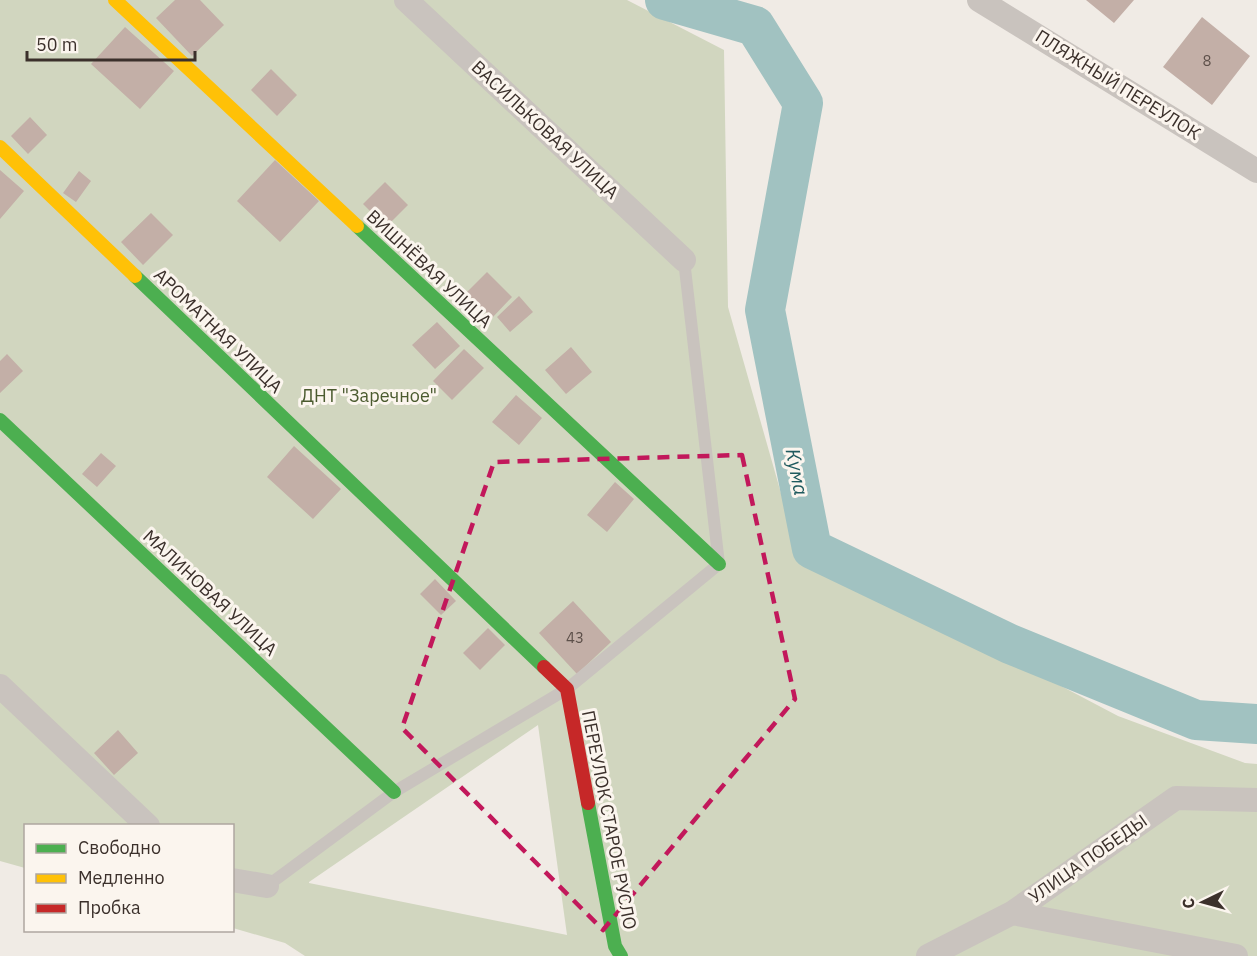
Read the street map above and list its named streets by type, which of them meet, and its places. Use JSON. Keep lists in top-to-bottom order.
{
  "streets": {
    "street": [
      "ПЛЯЖНЫЙ ПЕРЕУЛОК",
      "ВАСИЛЬКОВАЯ УЛИЦА",
      "ВИШНЁВАЯ УЛИЦА",
      "АРОМАТНАЯ УЛИЦА",
      "МАЛИНОВАЯ УЛИЦА",
      "ПЕРЕУЛОК СТАРОЕ РУСЛО",
      "УЛИЦА ПОБЕДЫ"
    ]
  },
  "crossings": [
    ["АРОМАТНАЯ УЛИЦА", "ПЕРЕУЛОК СТАРОЕ РУСЛО"]
  ],
  "water": ["Кума"],
  "parks": ["ДНТ \"Заречное\""],
  "house_numbers": ["8", "43"],
  "legend": ["Свободно", "Медленно", "Пробка"],
  "scale_bar": "50 m",
  "north": "left"
}
